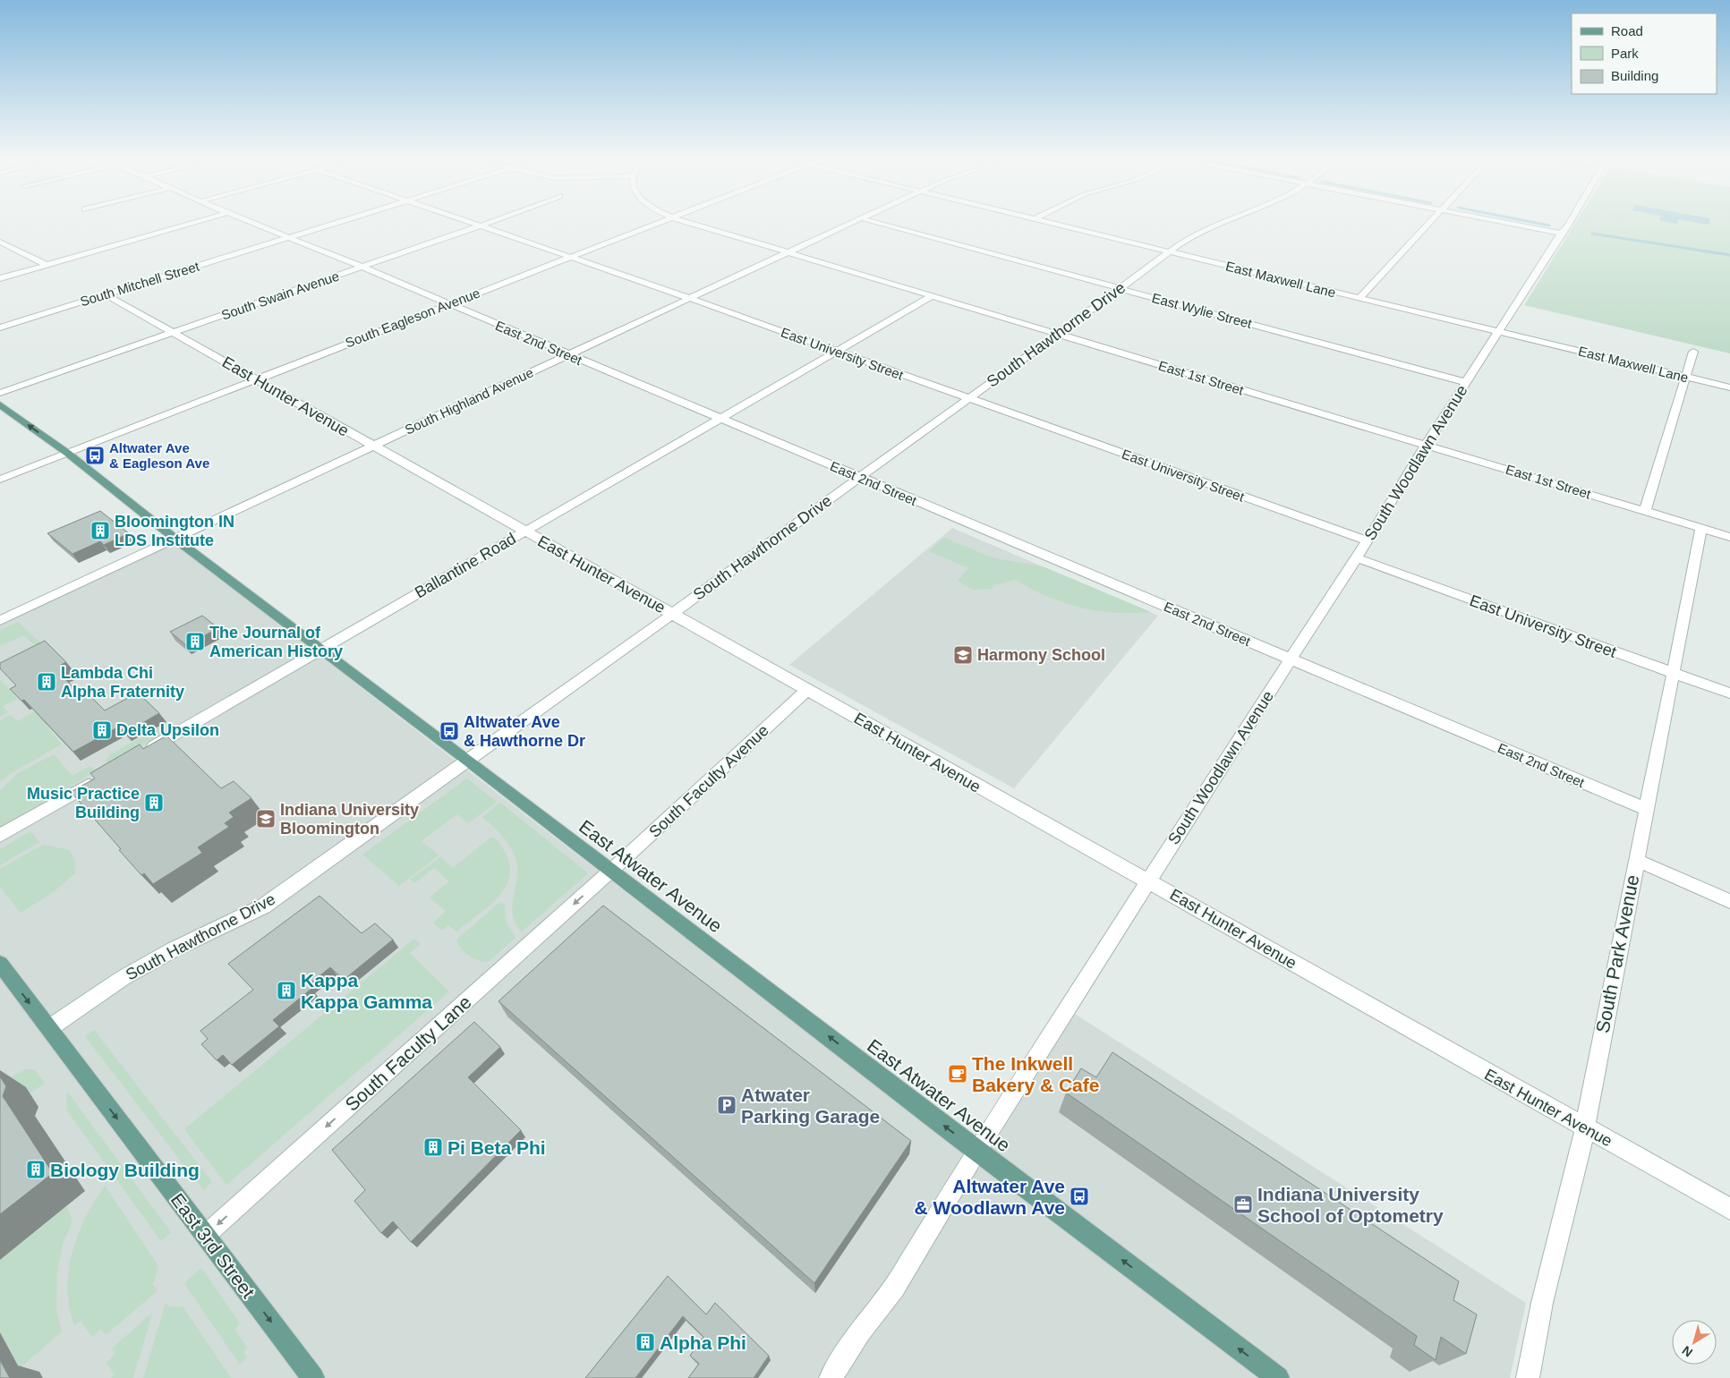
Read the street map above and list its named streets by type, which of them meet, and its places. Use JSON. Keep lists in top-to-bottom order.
{
  "streets": {
    "main road": ["East Atwater Avenue", "East 3rd Street"],
    "street": [
      "East Maxwell Lane",
      "South Mitchell Street",
      "South Swain Avenue",
      "East Wylie Street",
      "South Eagleson Avenue",
      "South Hawthorne Drive",
      "East 2nd Street",
      "East University Street",
      "East 1st Street",
      "East Hunter Avenue",
      "South Highland Avenue",
      "South Woodlawn Avenue",
      "Ballantine Road",
      "South Faculty Avenue",
      "South Park Avenue",
      "South Faculty Lane"
    ]
  },
  "crossings": [
    ["East Maxwell Lane", "South Hawthorne Drive"],
    ["East Maxwell Lane", "South Woodlawn Avenue"],
    ["South Mitchell Street", "East 2nd Street"],
    ["South Mitchell Street", "East Hunter Avenue"],
    ["South Swain Avenue", "East 2nd Street"],
    ["South Swain Avenue", "East University Street"],
    ["South Swain Avenue", "East Hunter Avenue"],
    ["East Wylie Street", "South Hawthorne Drive"],
    ["East Wylie Street", "South Woodlawn Avenue"],
    ["South Eagleson Avenue", "East 2nd Street"],
    ["South Eagleson Avenue", "East University Street"],
    ["South Eagleson Avenue", "East Hunter Avenue"],
    ["South Eagleson Avenue", "East Atwater Avenue"],
    ["South Hawthorne Drive", "East 2nd Street"],
    ["South Hawthorne Drive", "East University Street"],
    ["South Hawthorne Drive", "East 1st Street"],
    ["South Hawthorne Drive", "East Hunter Avenue"],
    ["South Hawthorne Drive", "East Atwater Avenue"],
    ["South Hawthorne Drive", "East 3rd Street"],
    ["East 2nd Street", "South Highland Avenue"],
    ["East 2nd Street", "South Woodlawn Avenue"],
    ["East 2nd Street", "Ballantine Road"],
    ["East 2nd Street", "South Park Avenue"],
    ["East University Street", "South Highland Avenue"],
    ["East University Street", "South Woodlawn Avenue"],
    ["East University Street", "Ballantine Road"],
    ["East University Street", "South Park Avenue"],
    ["East 1st Street", "South Highland Avenue"],
    ["East 1st Street", "South Woodlawn Avenue"],
    ["East 1st Street", "Ballantine Road"],
    ["East 1st Street", "South Park Avenue"],
    ["East Hunter Avenue", "South Highland Avenue"],
    ["East Hunter Avenue", "South Woodlawn Avenue"],
    ["East Hunter Avenue", "Ballantine Road"],
    ["East Hunter Avenue", "South Faculty Avenue"],
    ["East Hunter Avenue", "South Park Avenue"],
    ["South Highland Avenue", "East Atwater Avenue"],
    ["South Woodlawn Avenue", "East Atwater Avenue"],
    ["Ballantine Road", "East Atwater Avenue"],
    ["South Faculty Avenue", "East Atwater Avenue"],
    ["South Faculty Avenue", "South Faculty Lane"],
    ["East Atwater Avenue", "South Faculty Lane"],
    ["South Faculty Lane", "East 3rd Street"]
  ],
  "one_way": ["East Atwater Avenue", "South Faculty Lane", "East 3rd Street"],
  "places": {
    "bus stop": ["Altwater Ave & Eagleson Ave", "Altwater Ave & Hawthorne Dr", "Altwater Ave & Woodlawn Ave"],
    "building": [
      "Bloomington IN LDS Institute",
      "The Journal of American History",
      "Lambda Chi Alpha Fraternity",
      "Delta Upsilon",
      "Music Practice Building",
      "Kappa Kappa Gamma",
      "Pi Beta Phi",
      "Biology Building",
      "Alpha Phi"
    ],
    "school or university": ["Harmony School", "Indiana University Bloomington"],
    "cafe": ["The Inkwell Bakery & Cafe"],
    "parking": ["Atwater Parking Garage"],
    "office": ["Indiana University School of Optometry"]
  },
  "legend": ["Road", "Park", "Building"],
  "north": "bottom left"
}
